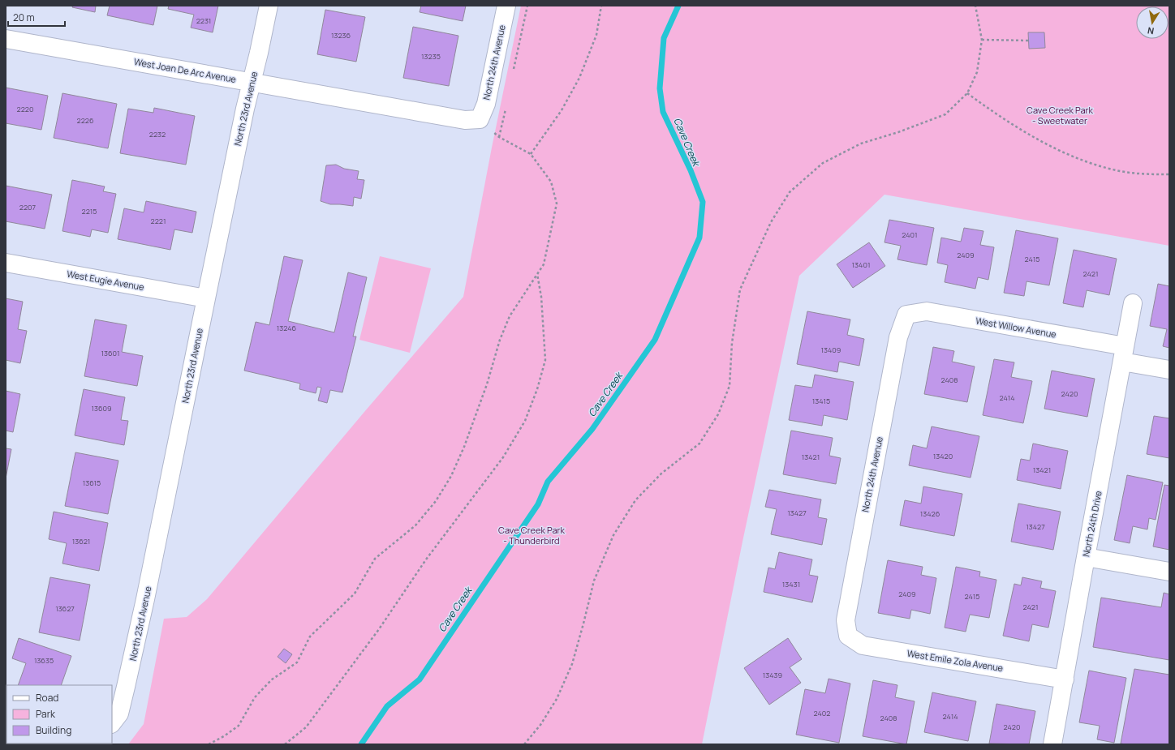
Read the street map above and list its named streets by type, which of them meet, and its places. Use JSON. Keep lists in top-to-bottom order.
{
  "streets": {
    "street": [
      "North 24th Avenue",
      "West Joan De Arc Avenue",
      "North 23rd Avenue",
      "West Eugie Avenue",
      "West Willow Avenue",
      "North 24th Drive",
      "West Emile Zola Avenue"
    ]
  },
  "crossings": [
    ["North 24th Avenue", "West Joan De Arc Avenue"],
    ["North 24th Avenue", "West Willow Avenue"],
    ["North 24th Avenue", "West Emile Zola Avenue"],
    ["West Joan De Arc Avenue", "North 23rd Avenue"],
    ["North 23rd Avenue", "West Eugie Avenue"],
    ["West Willow Avenue", "North 24th Drive"],
    ["North 24th Drive", "West Emile Zola Avenue"]
  ],
  "water": ["Cave Creek"],
  "parks": ["Cave Creek Park - Sweetwater", "Cave Creek Park - Thunderbird"],
  "house_numbers": [
    "2231",
    "13236",
    "13235",
    "2220",
    "2226",
    "2232",
    "2207",
    "2215",
    "2221",
    "2401",
    "2409",
    "2415",
    "13401",
    "2421",
    "13246",
    "13409",
    "13601",
    "2408",
    "2420",
    "2414",
    "13415",
    "13609",
    "13420",
    "13421",
    "13421",
    "13615",
    "13427",
    "13426",
    "13427",
    "13621",
    "13431",
    "2409",
    "2415",
    "2421",
    "13627",
    "13635",
    "13439",
    "2402",
    "2414",
    "2408",
    "2420"
  ],
  "legend": ["Road", "Park", "Building"],
  "scale_bar": "20 m",
  "north": "bottom"
}
